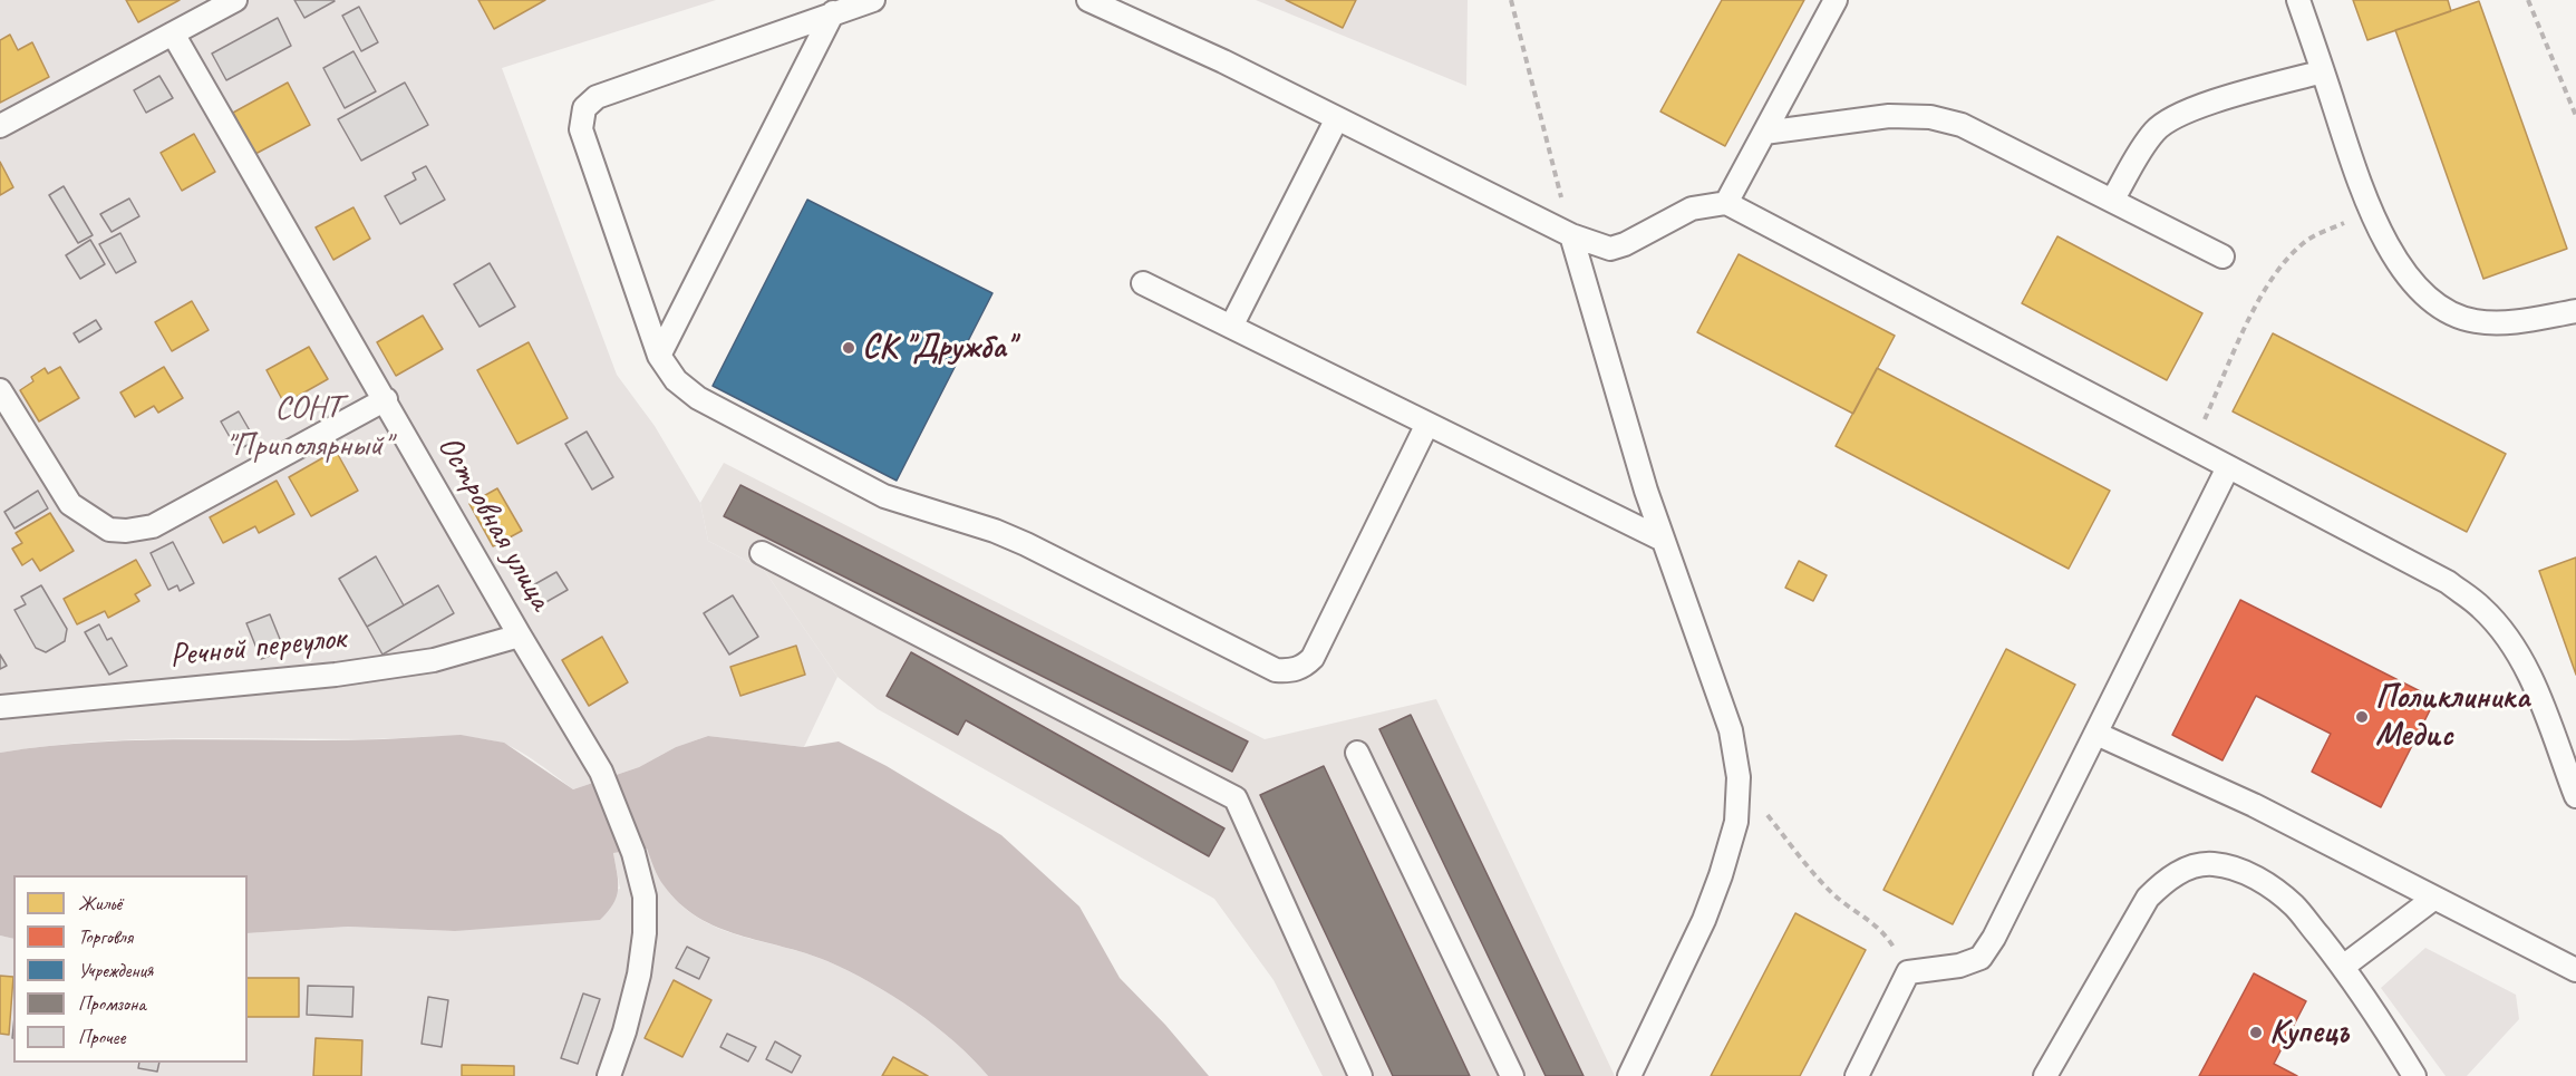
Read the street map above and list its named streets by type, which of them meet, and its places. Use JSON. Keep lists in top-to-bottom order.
{
  "streets": {
    "lane": ["Островная улица", "Речной переулок"]
  },
  "crossings": [
    ["Островная улица", "Речной переулок"]
  ],
  "parks": ["СОНТ \"Приполярный\""],
  "places": ["СК \"Дружба\"", "Поликлиника Медис", "Купецъ"],
  "legend": [
    "Жильё",
    "Торговля",
    "Учреждения",
    "Промзона",
    "Прочее"
  ]
}
